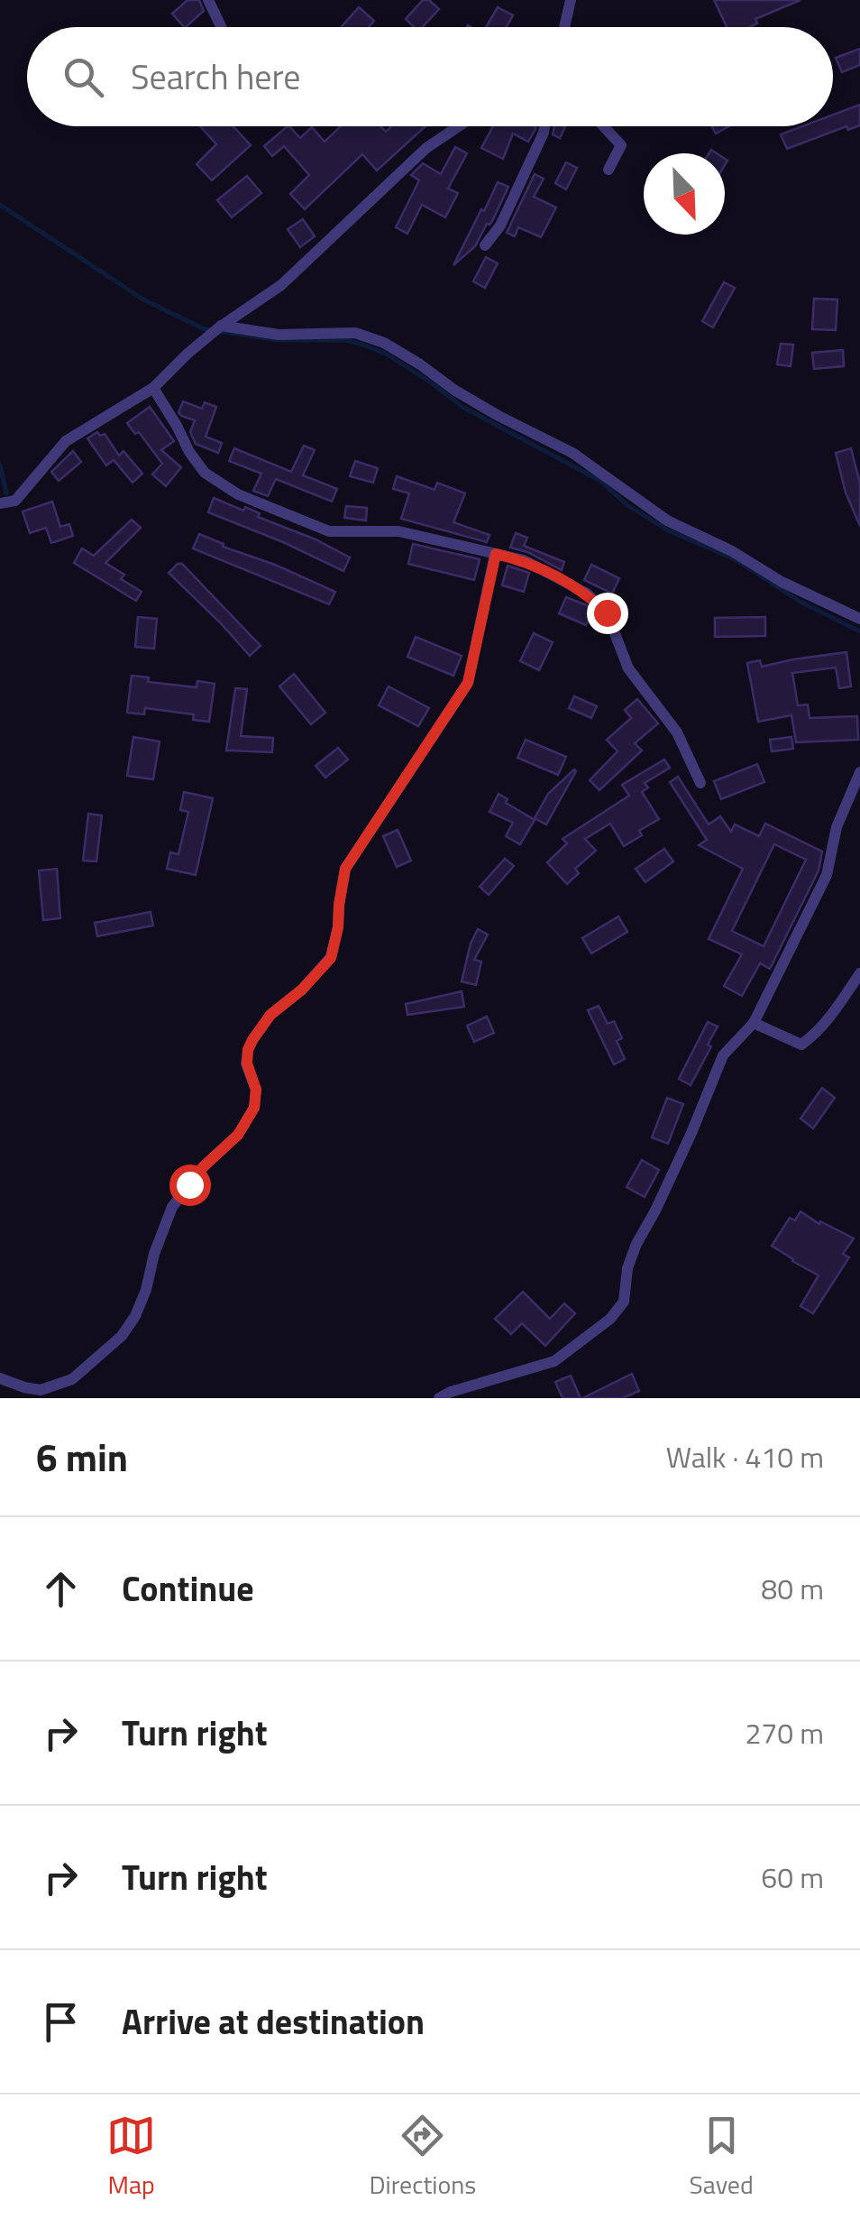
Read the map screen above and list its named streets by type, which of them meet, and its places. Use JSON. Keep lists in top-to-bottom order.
{
  "north": "bottom right",
  "page": {
    "search": "Search here",
    "heading": ["6 min", "Walk · 410 m"],
    "list": [
      ["Continue", "80 m"],
      ["Turn right", "270 m"],
      ["Turn right", "60 m"],
      "Arrive at destination"
    ],
    "nav": ["Map", "Directions", "Saved"]
  }
}
